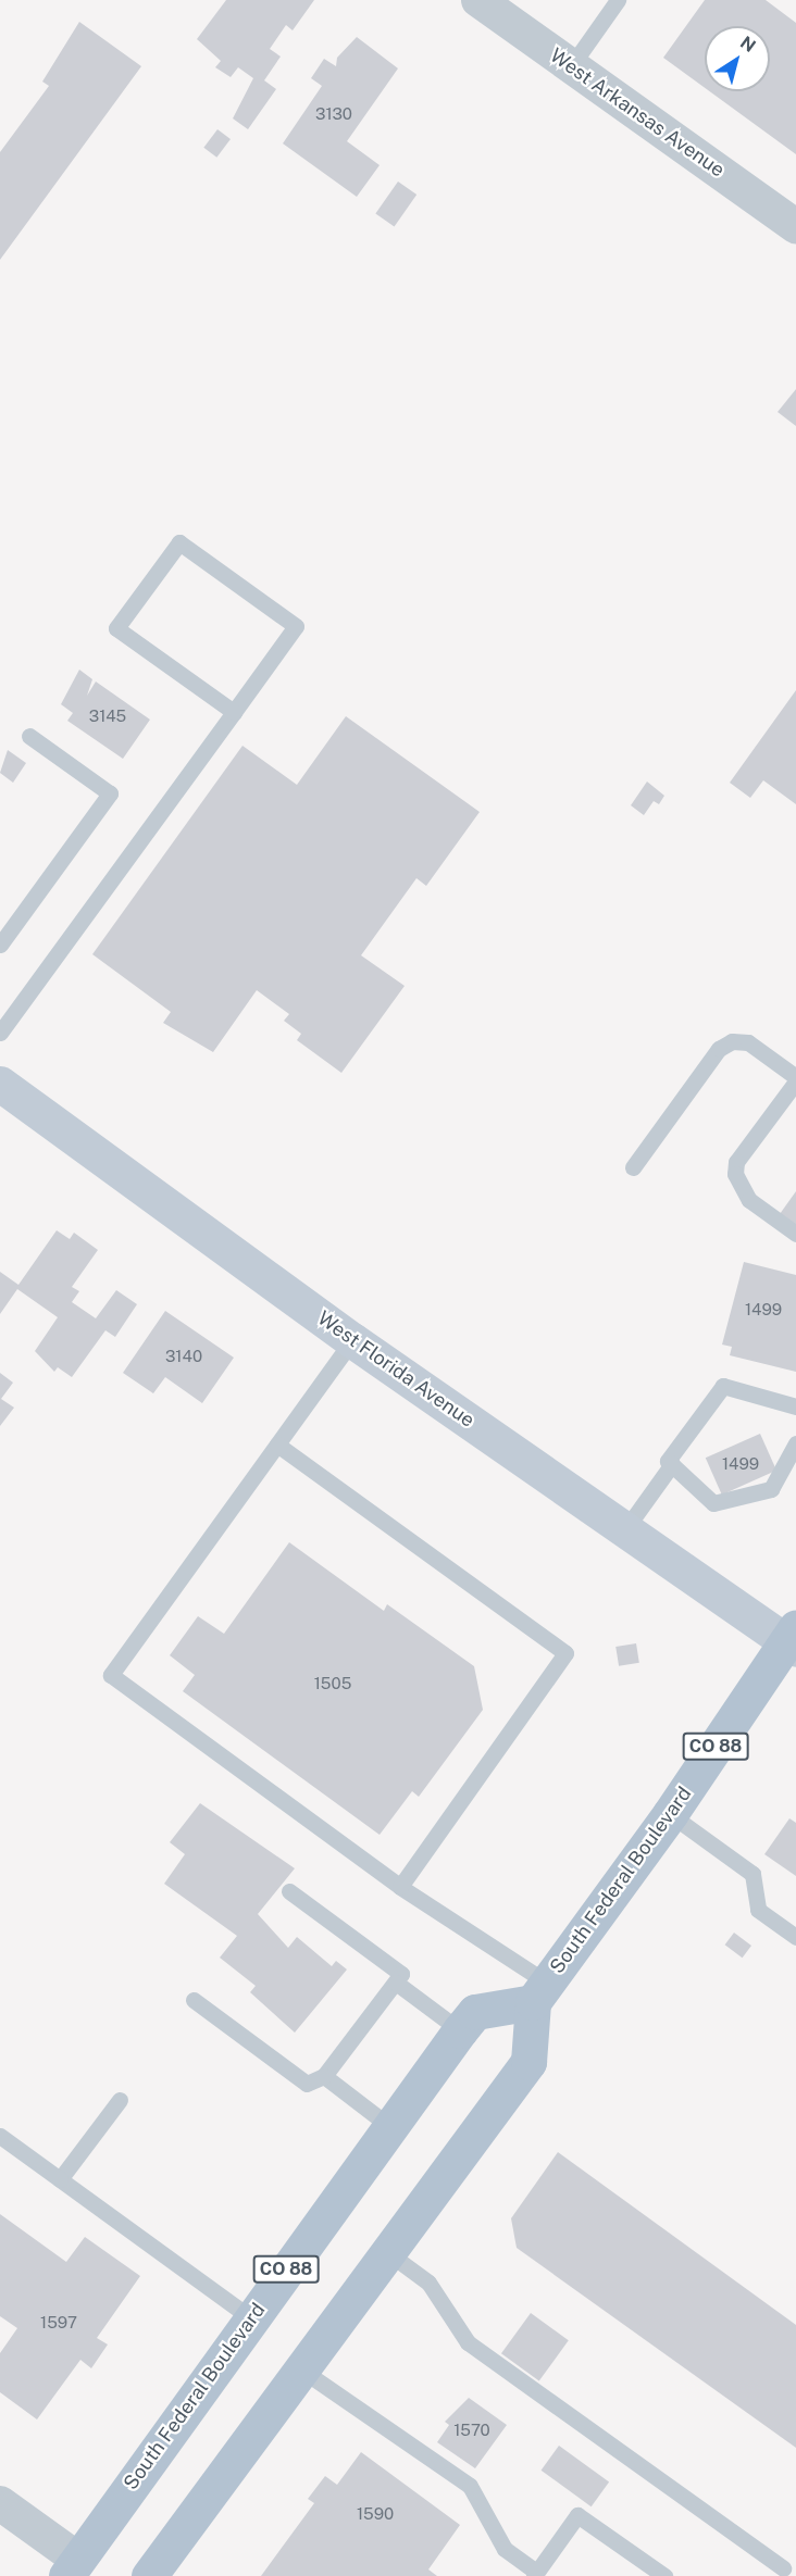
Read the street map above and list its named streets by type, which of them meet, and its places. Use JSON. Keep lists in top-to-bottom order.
{
  "streets": {
    "main road": ["CO 88", "South Federal Boulevard"],
    "street": ["West Arkansas Avenue", "West Florida Avenue"]
  },
  "crossings": [
    ["West Florida Avenue", "South Federal Boulevard"]
  ],
  "house_numbers": [
    "3130",
    "3145",
    "1499",
    "3140",
    "1499",
    "1505",
    "1597",
    "1570",
    "1590"
  ],
  "north": "top right"
}
